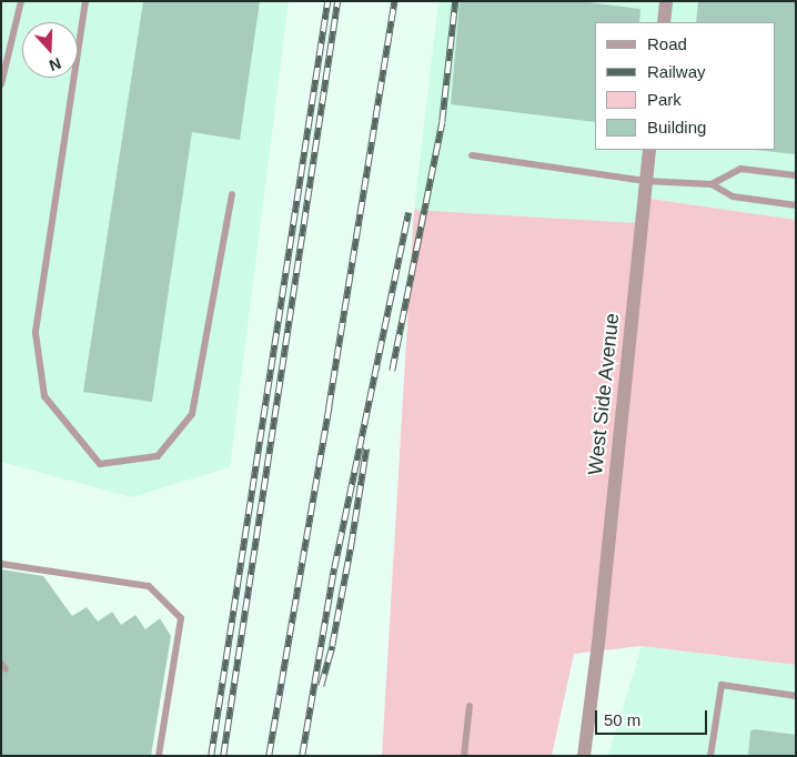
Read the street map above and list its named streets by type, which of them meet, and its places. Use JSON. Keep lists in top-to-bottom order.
{
  "streets": {
    "street": ["West Side Avenue"]
  },
  "legend": [
    "Road",
    "Railway",
    "Park",
    "Building"
  ],
  "scale_bar": "50 m",
  "north": "bottom"
}
